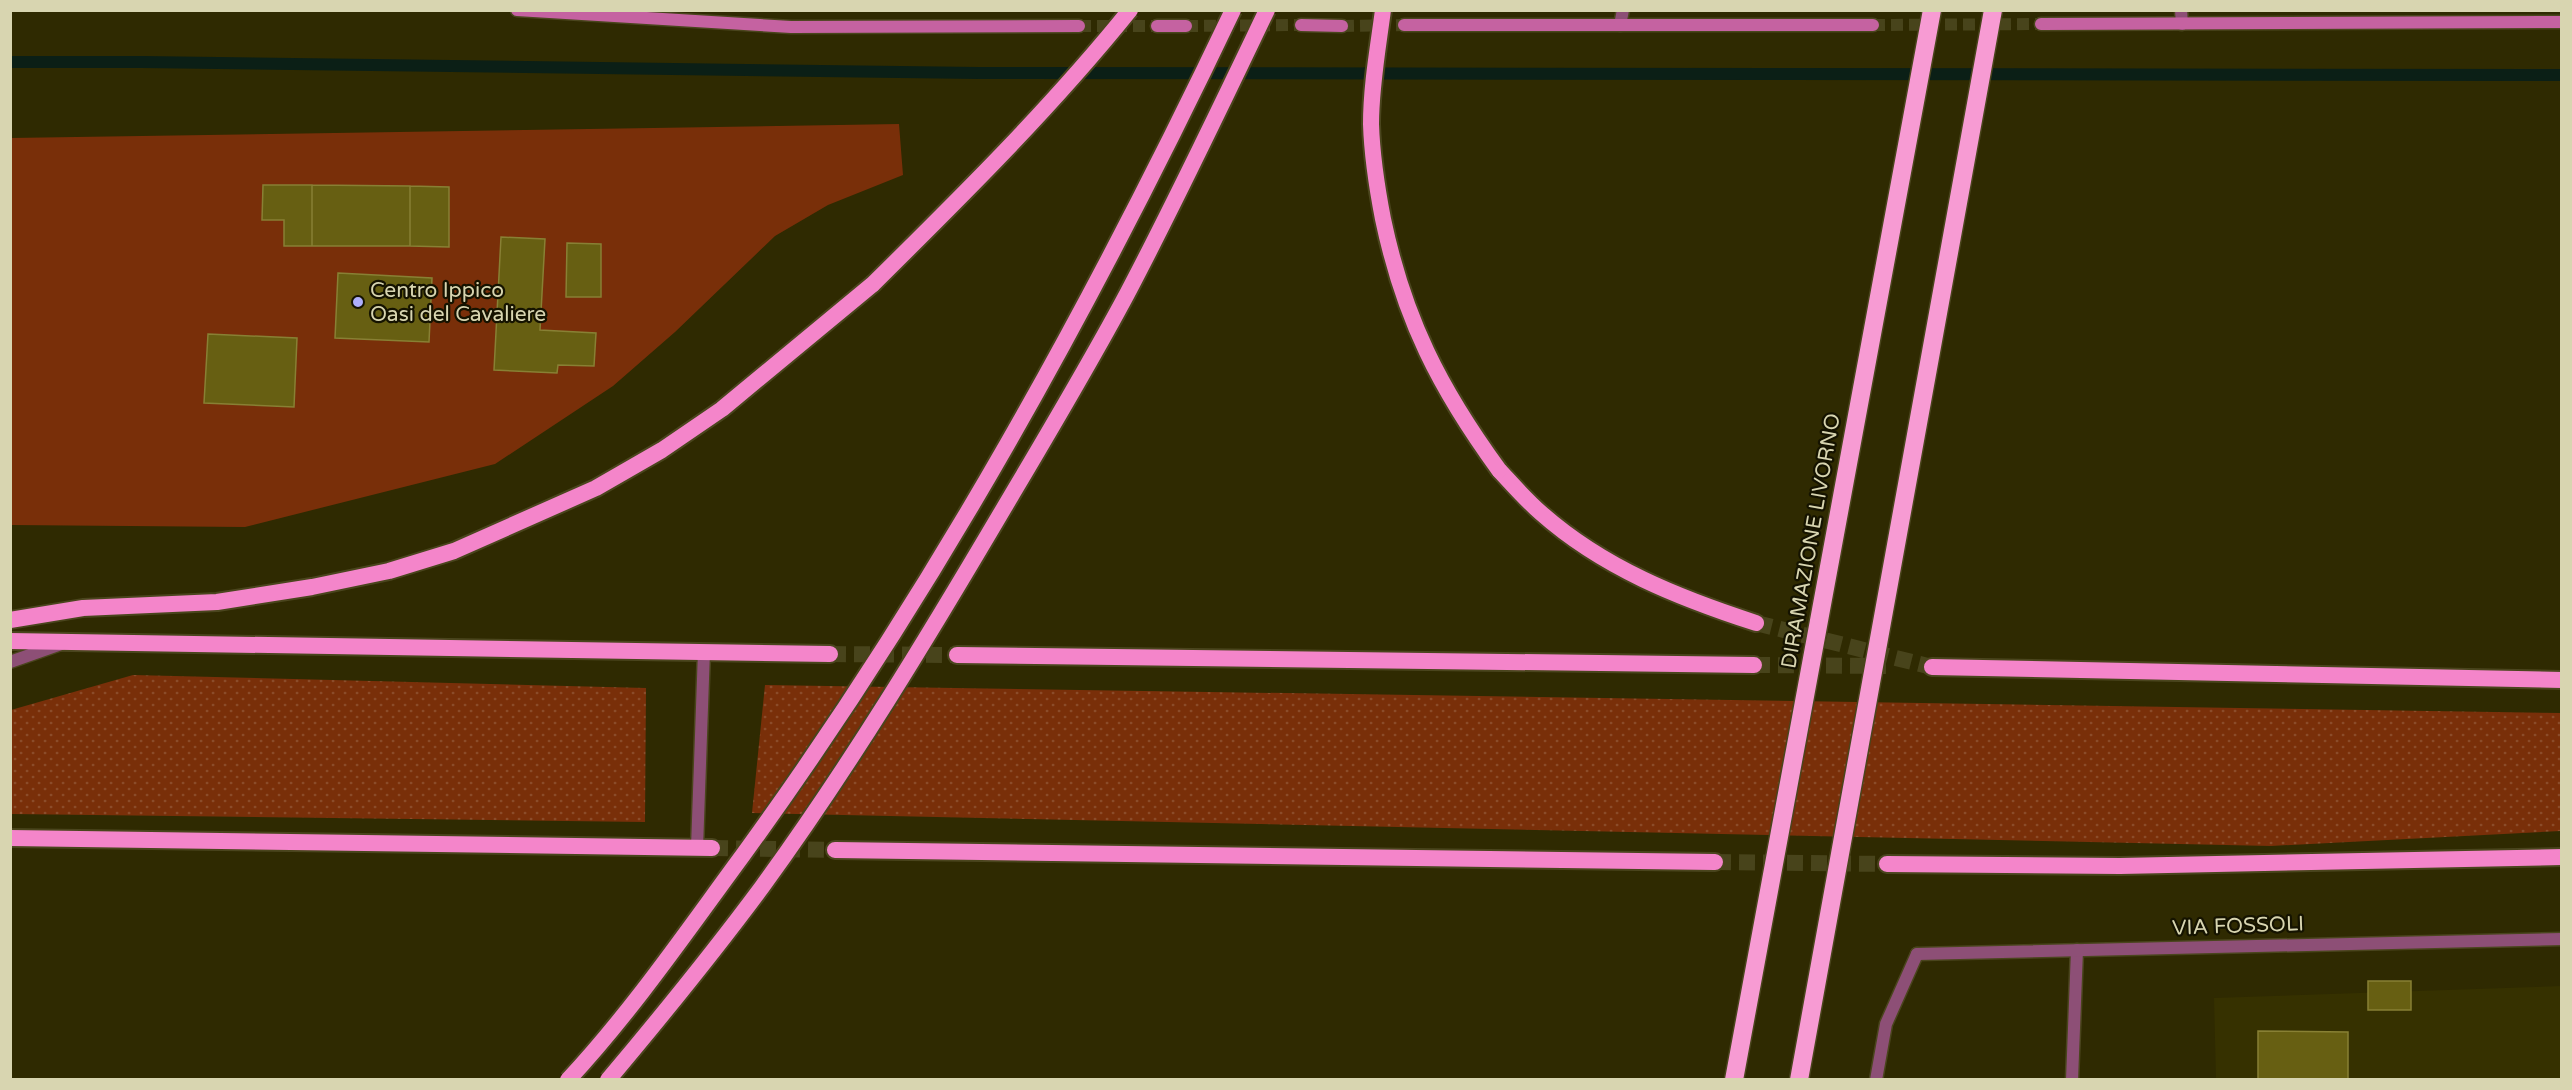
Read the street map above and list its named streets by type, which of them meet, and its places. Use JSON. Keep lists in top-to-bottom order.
{
  "streets": {
    "highway": ["DIRAMAZIONE LIVORNO"],
    "street": ["VIA FOSSOLI"]
  },
  "places": ["Centro Ippico Oasi del Cavaliere"]
}
